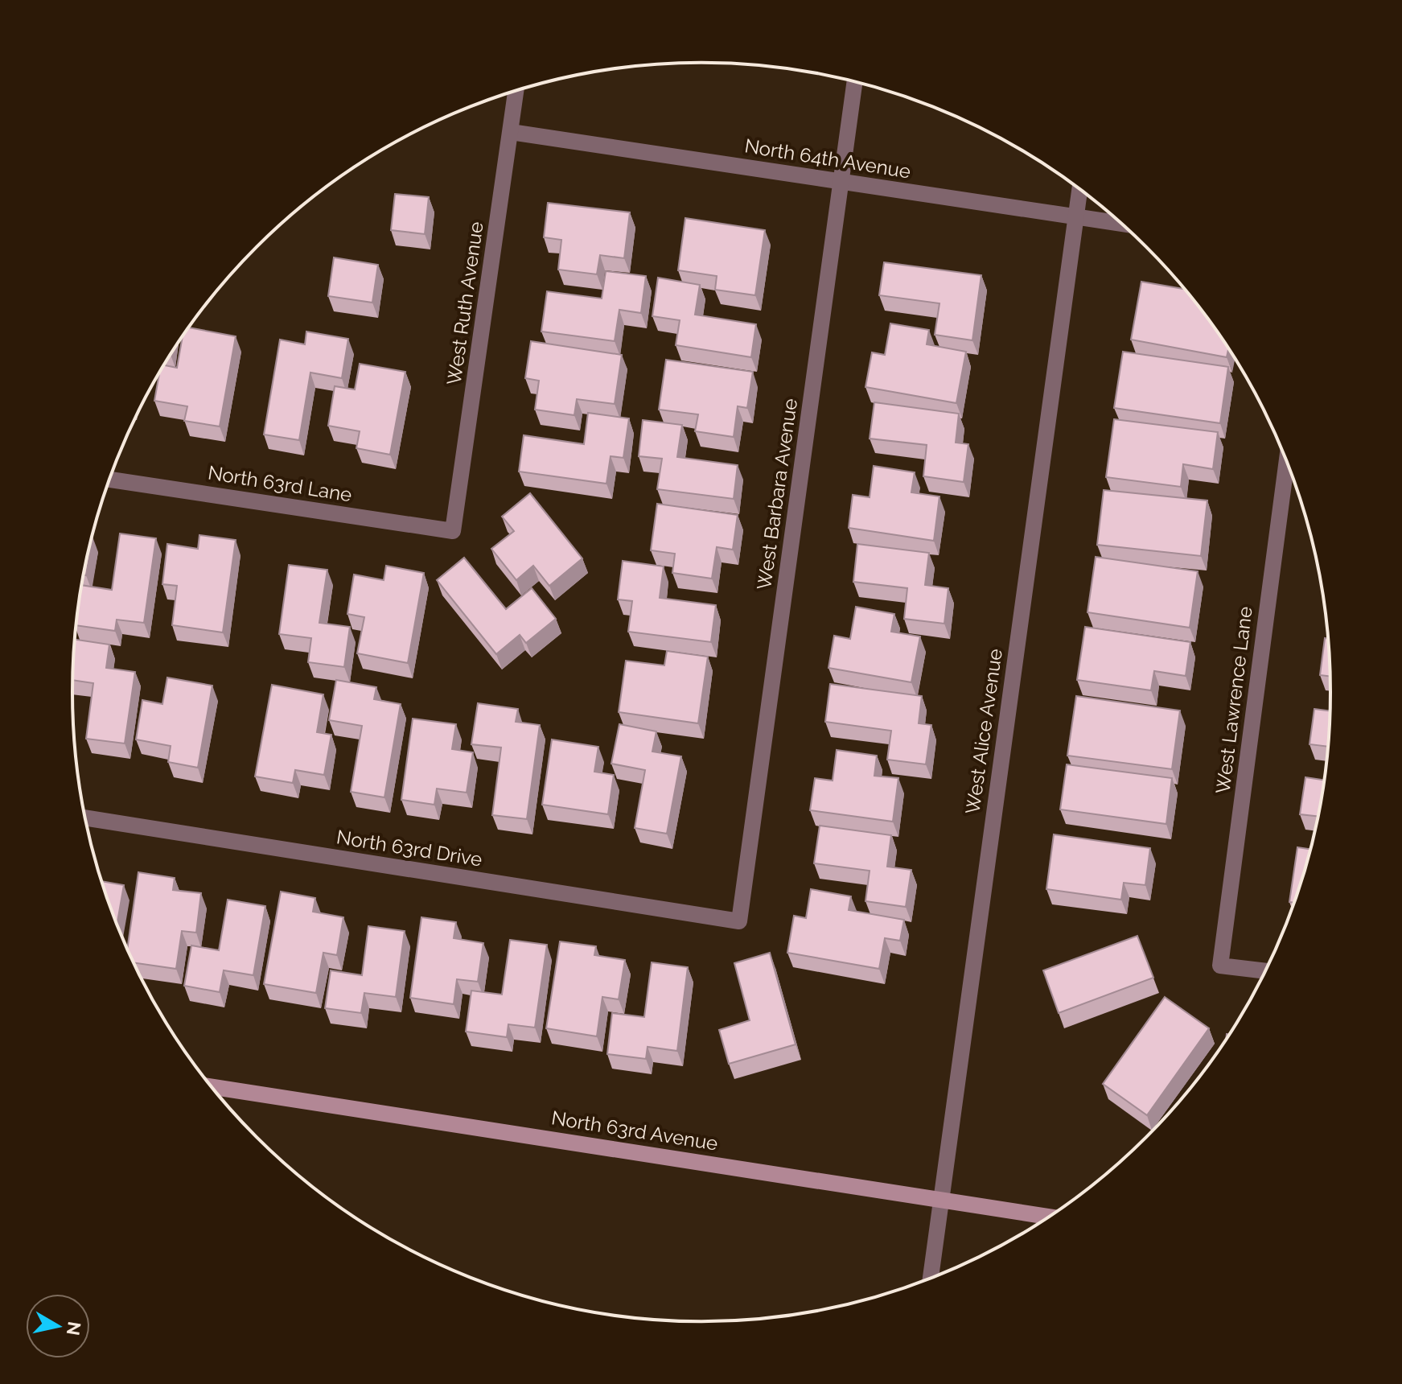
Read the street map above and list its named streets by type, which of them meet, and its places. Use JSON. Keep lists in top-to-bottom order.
{
  "streets": {
    "street": [
      "North 64th Avenue",
      "West Ruth Avenue",
      "North 63rd Lane",
      "West Barbara Avenue",
      "West Lawrence Lane",
      "West Alice Avenue",
      "North 63rd Drive",
      "North 63rd Avenue"
    ]
  },
  "crossings": [
    ["North 64th Avenue", "West Ruth Avenue"],
    ["North 64th Avenue", "West Barbara Avenue"],
    ["North 64th Avenue", "West Alice Avenue"],
    ["West Ruth Avenue", "North 63rd Lane"],
    ["West Barbara Avenue", "North 63rd Drive"],
    ["West Alice Avenue", "North 63rd Avenue"]
  ],
  "north": "right"
}
